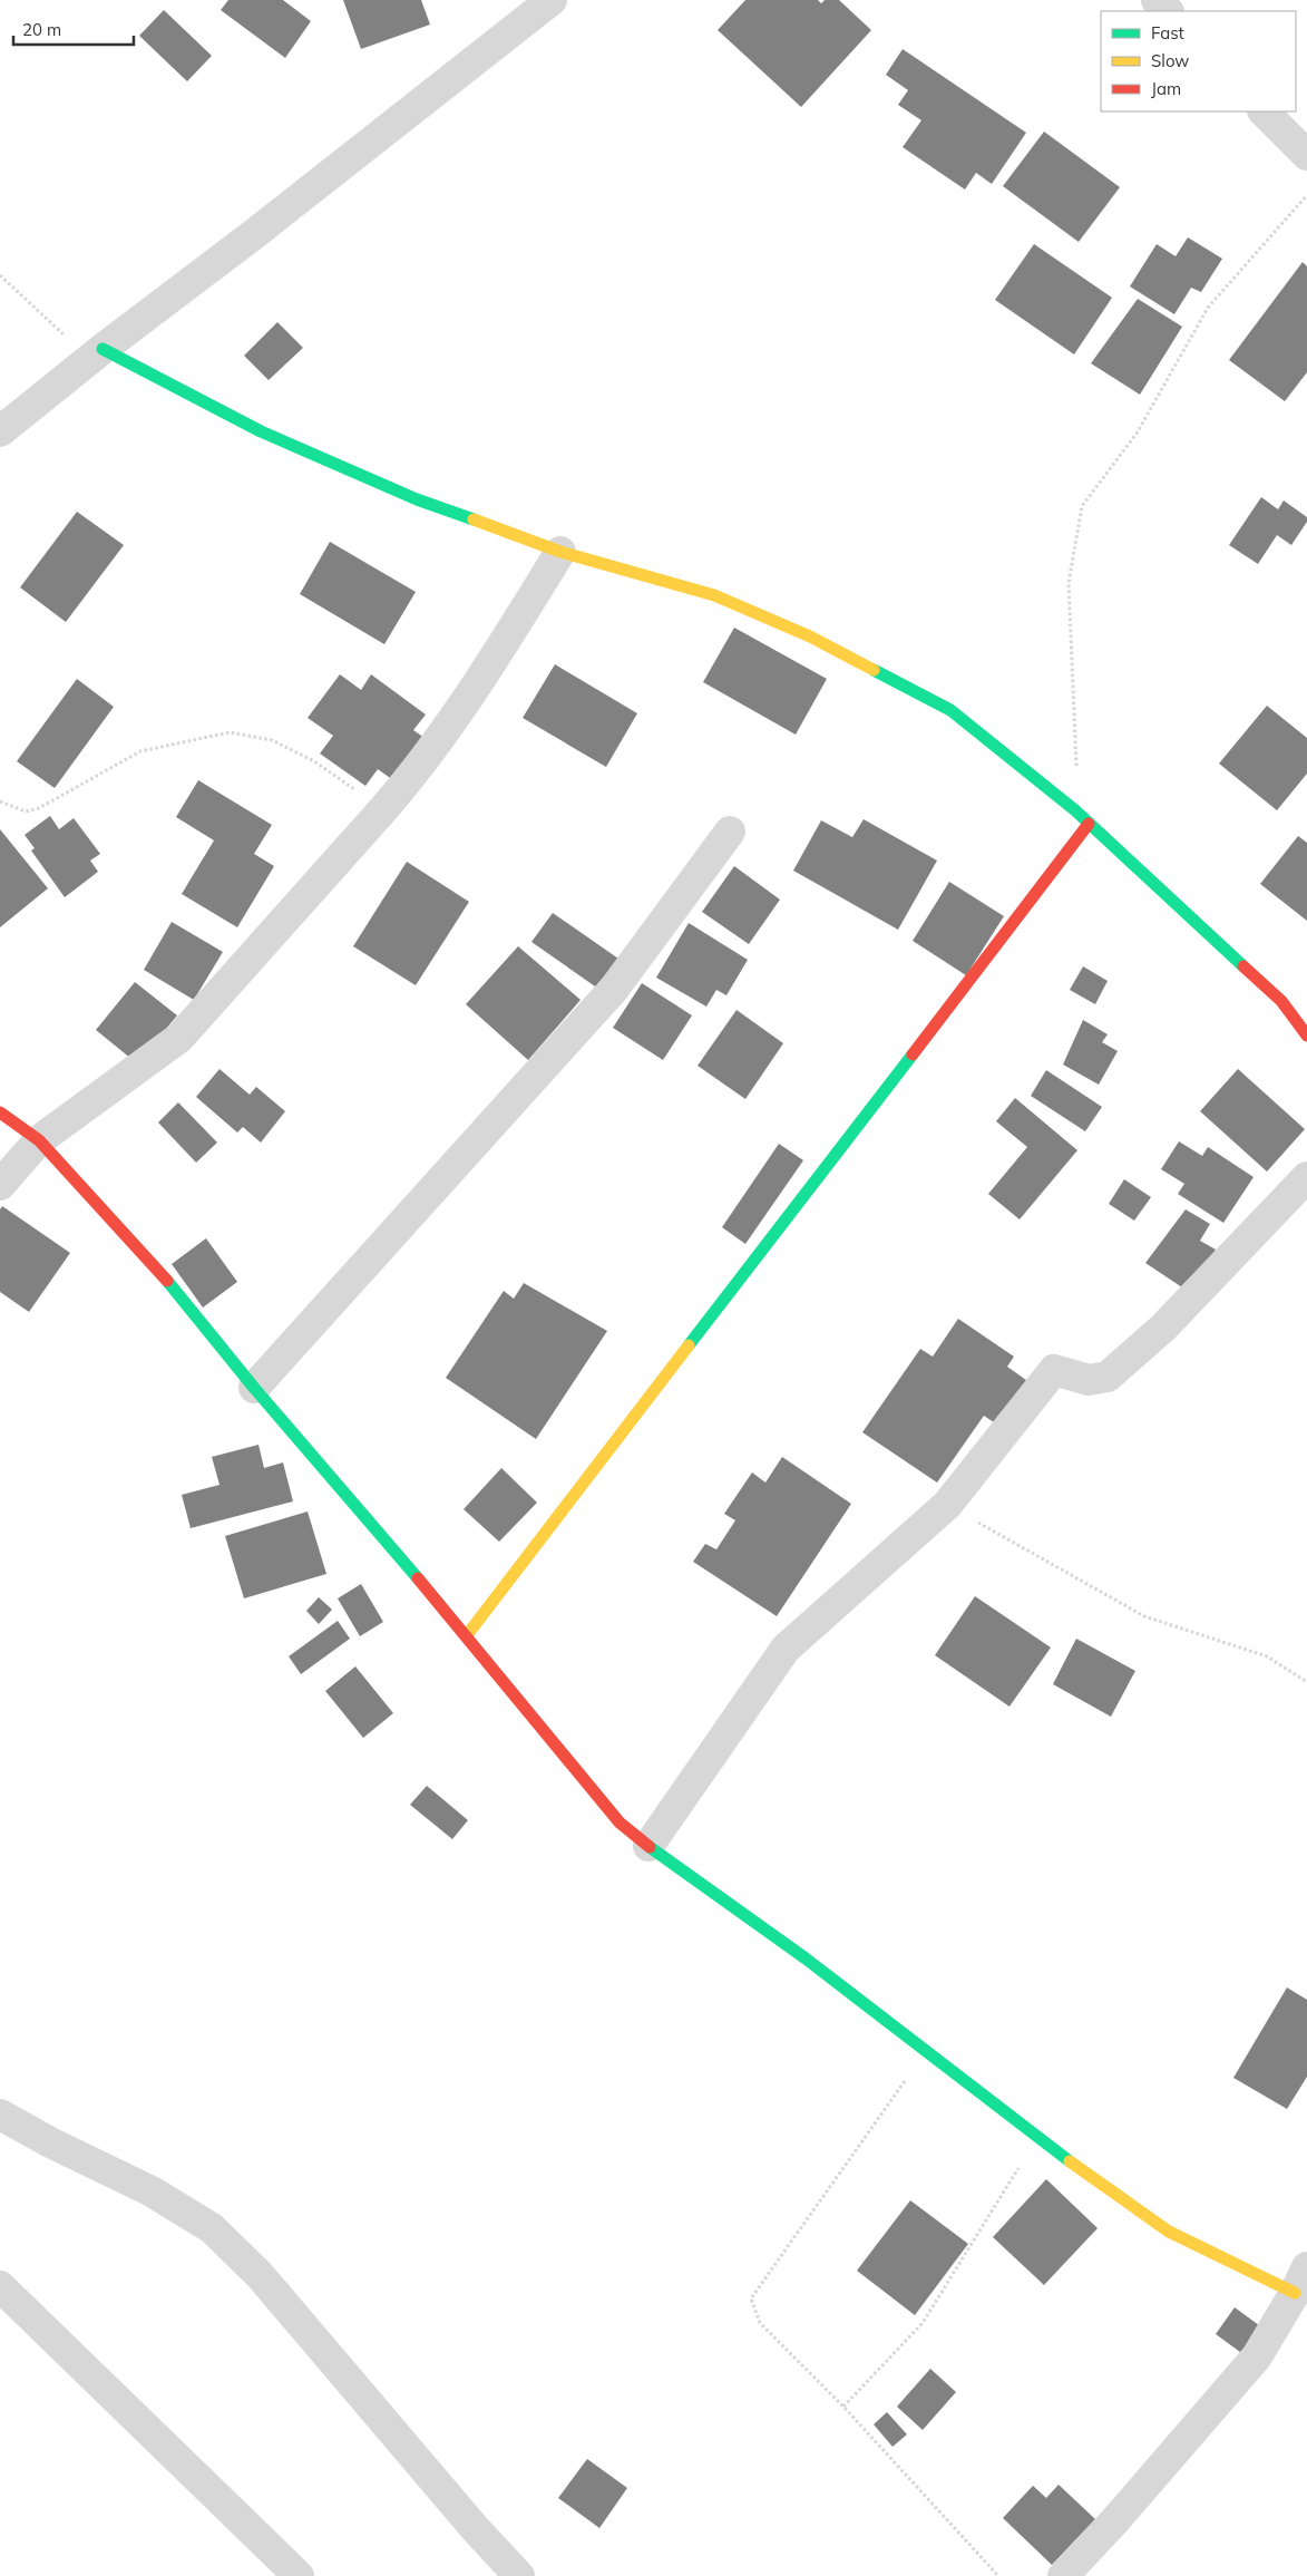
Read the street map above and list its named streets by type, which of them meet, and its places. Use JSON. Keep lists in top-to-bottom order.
{
  "legend": ["Fast", "Slow", "Jam"],
  "scale_bar": "20 m"
}
